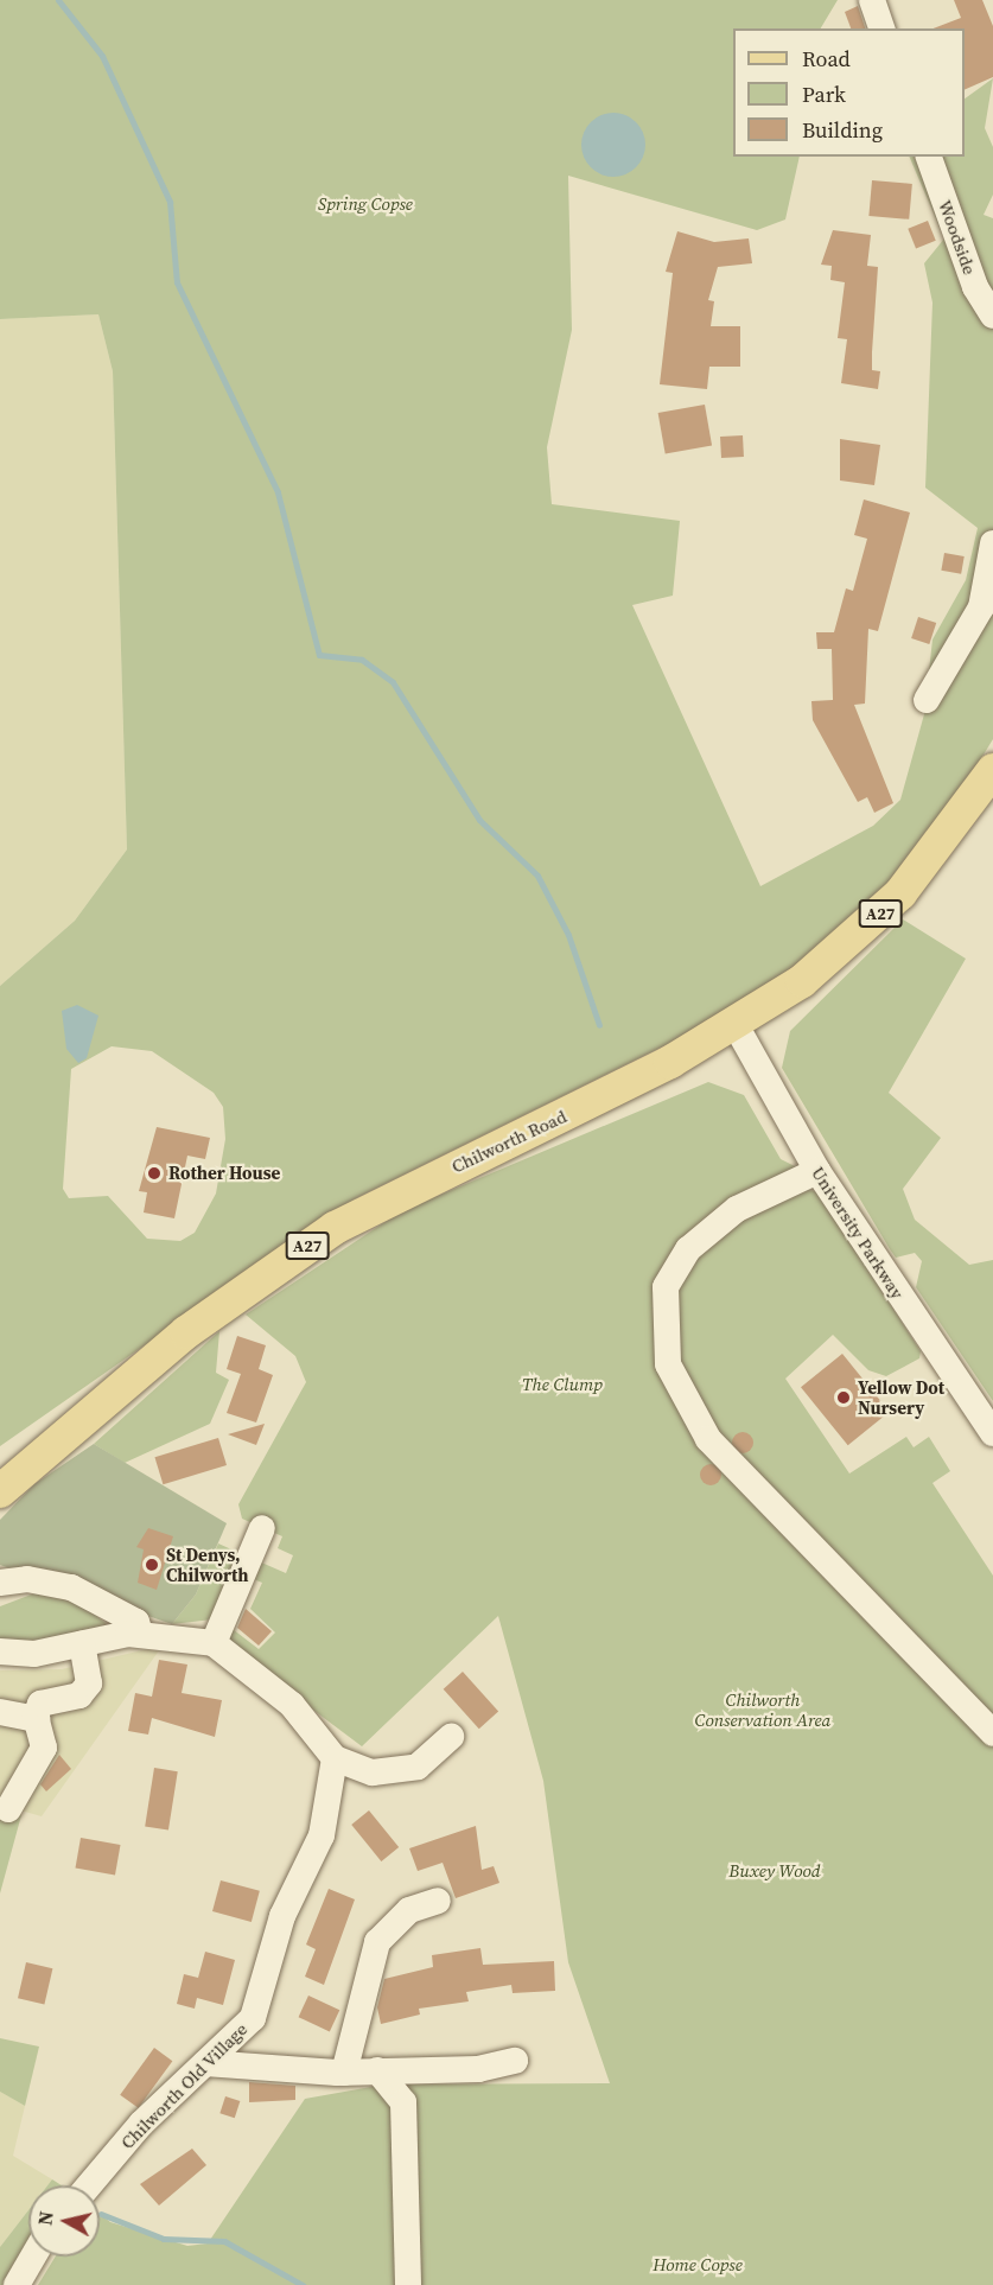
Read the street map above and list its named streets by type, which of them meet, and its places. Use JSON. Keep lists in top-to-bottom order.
{
  "streets": {
    "main road": ["A27", "Chilworth Road"],
    "street": ["Woodside", "University Parkway", "Chilworth Old Village"]
  },
  "crossings": [
    ["Chilworth Road", "University Parkway"]
  ],
  "parks": [
    "Spring Copse",
    "The Clump",
    "Chilworth Conservation Area",
    "Buxey Wood",
    "Home Copse"
  ],
  "places": ["Rother House", "Yellow Dot Nursery", "St Denys, Chilworth"],
  "legend": ["Road", "Park", "Building"],
  "north": "left"
}
